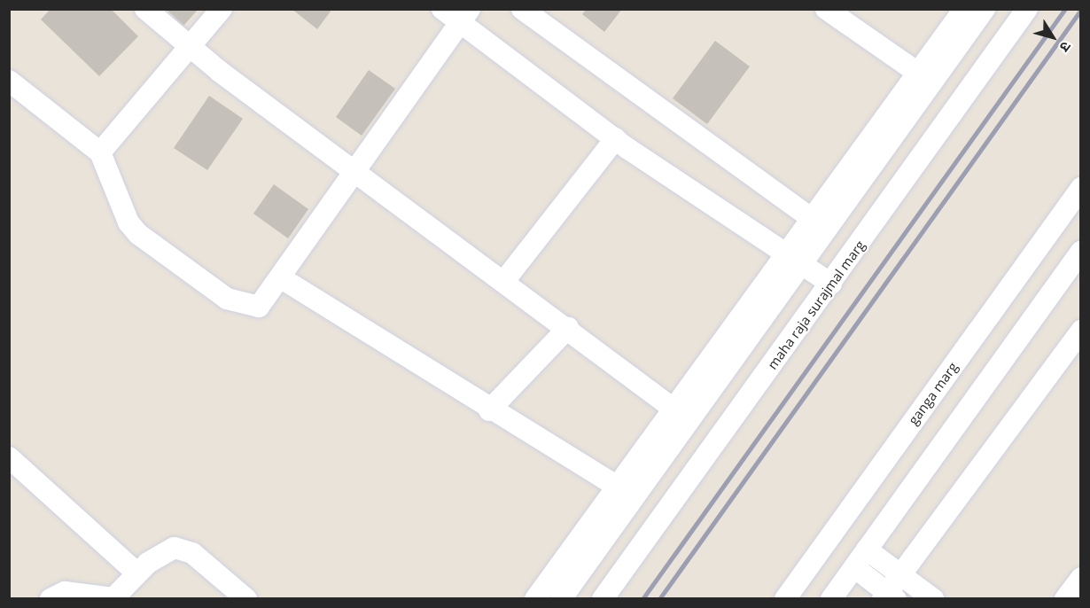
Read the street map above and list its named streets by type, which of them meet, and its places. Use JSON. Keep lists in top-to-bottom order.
{
  "streets": {
    "street": ["maha raja surajmal marg", "ganga marg"]
  },
  "north": "bottom right"
}
